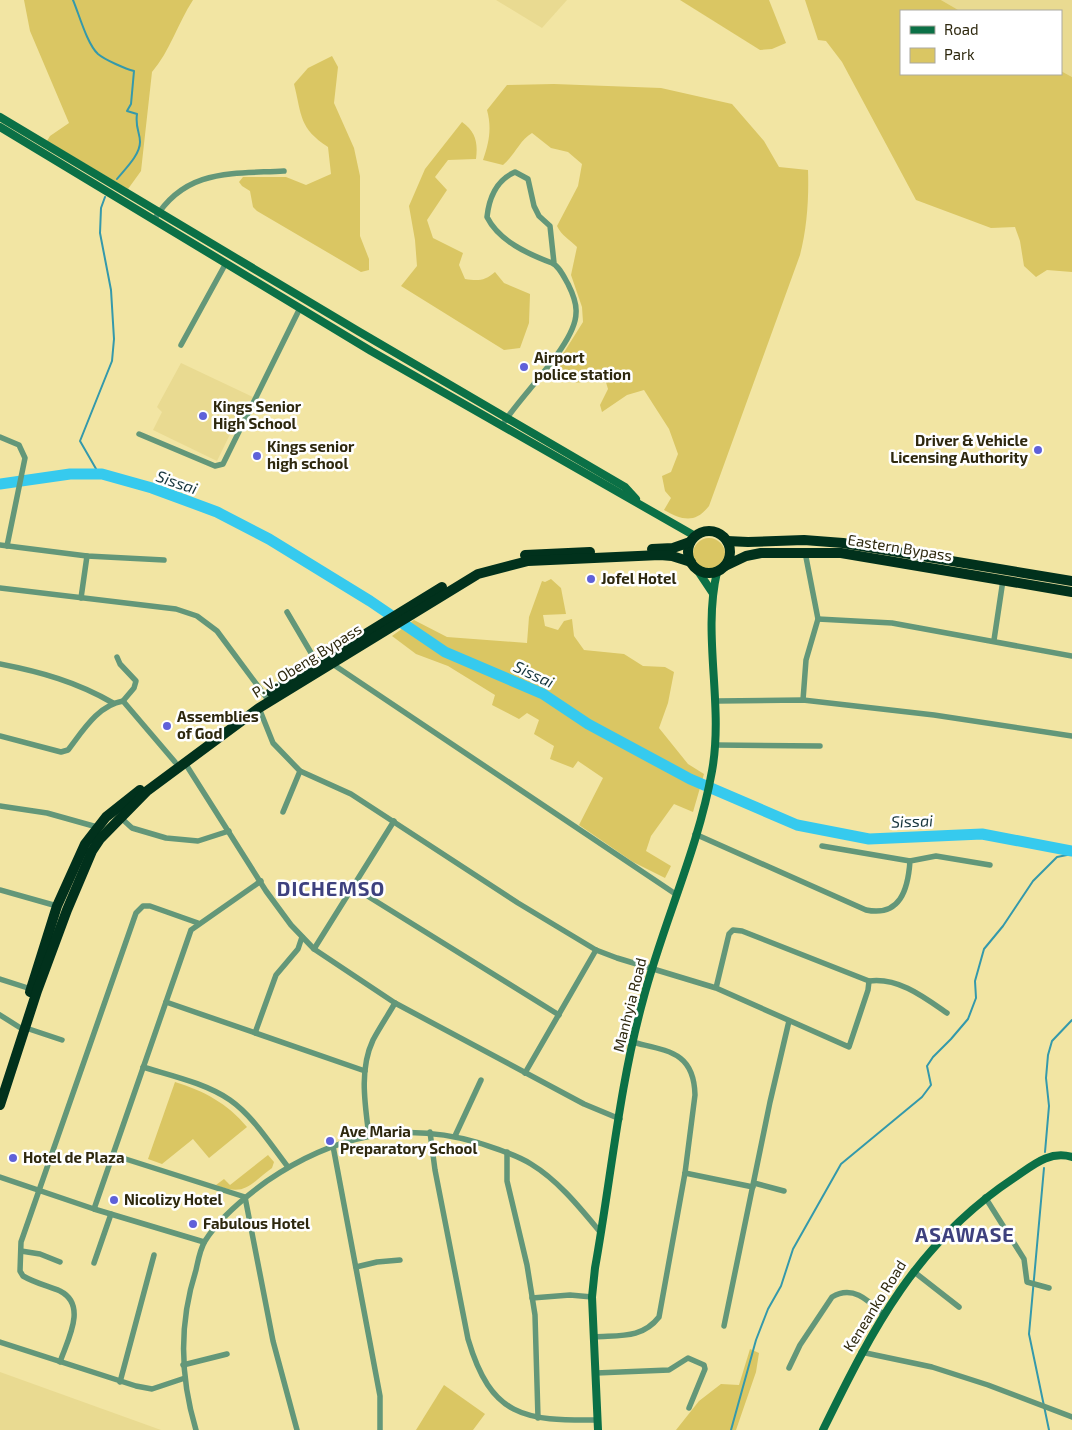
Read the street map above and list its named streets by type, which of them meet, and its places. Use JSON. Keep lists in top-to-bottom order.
{
  "streets": {
    "highway": ["Eastern Bypass", "P. V. Obeng Bypass"],
    "street": ["Manhyia Road", "Keneanko Road"]
  },
  "crossings": [
    ["Eastern Bypass", "P. V. Obeng Bypass"]
  ],
  "districts": ["DICHEMSO", "ASAWASE"],
  "water": ["Sissai"],
  "places": [
    "Airport police station",
    "Kings Senior High School",
    "Driver & Vehicle Licensing Authority",
    "Kings senior high school",
    "Jofel Hotel",
    "Assemblies of God",
    "Ave Maria Preparatory School",
    "Hotel de Plaza",
    "Nicolizy Hotel",
    "Fabulous Hotel"
  ],
  "legend": ["Road", "Park"]
}
